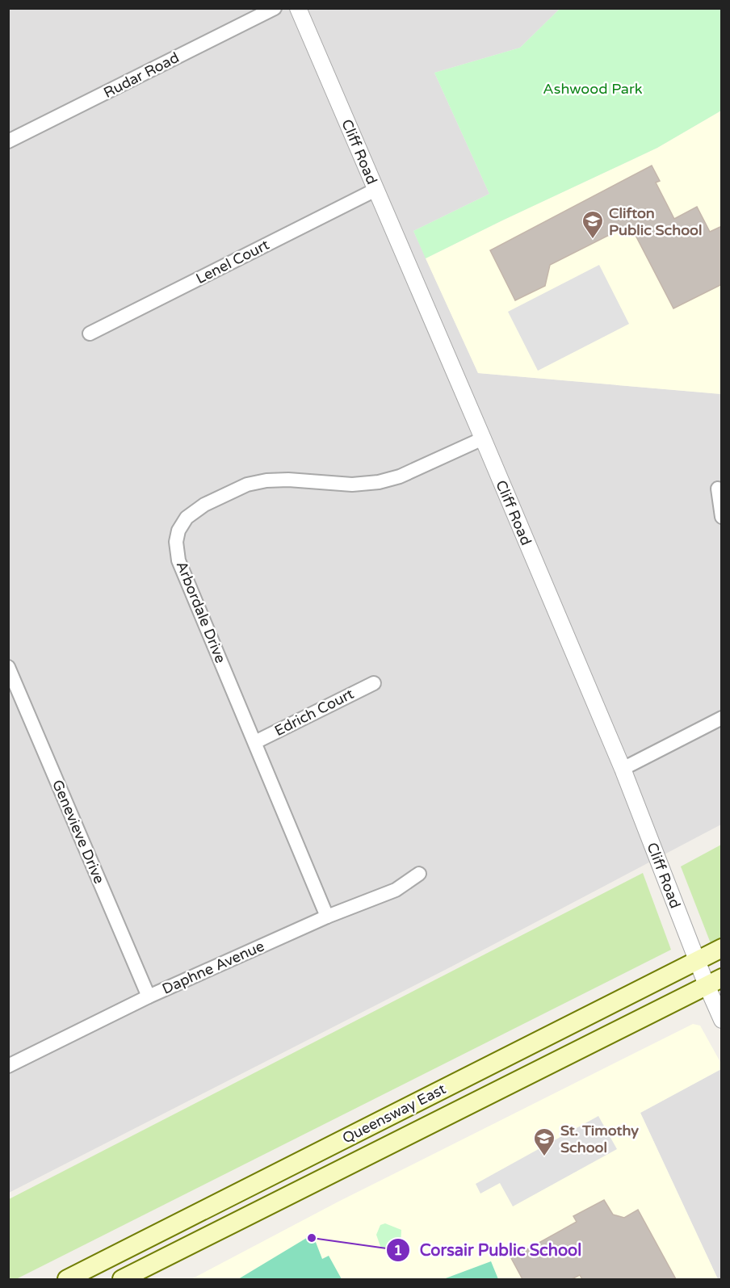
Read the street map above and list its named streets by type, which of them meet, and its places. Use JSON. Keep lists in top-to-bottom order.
{
  "streets": {
    "main road": ["Queensway East"],
    "street": [
      "Rudar Road",
      "Cliff Road",
      "Lenel Court",
      "Arbordale Drive",
      "Edrich Court",
      "Genevieve Drive",
      "Daphne Avenue"
    ]
  },
  "crossings": [
    ["Cliff Road", "Lenel Court"],
    ["Cliff Road", "Arbordale Drive"],
    ["Cliff Road", "Queensway East"],
    ["Arbordale Drive", "Edrich Court"],
    ["Arbordale Drive", "Daphne Avenue"],
    ["Genevieve Drive", "Daphne Avenue"]
  ],
  "parks": ["Ashwood Park"],
  "places": {
    "school or university": ["Clifton Public School", "St. Timothy School"],
    "other": ["Corsair Public School"]
  }
}
